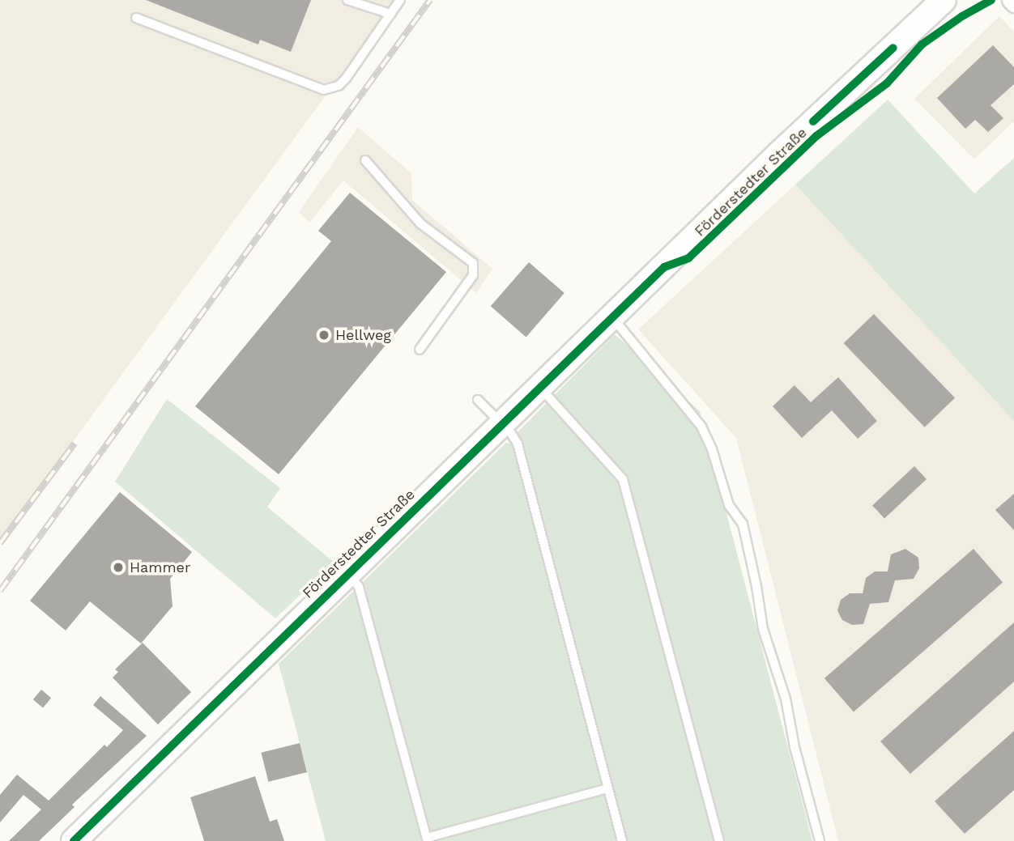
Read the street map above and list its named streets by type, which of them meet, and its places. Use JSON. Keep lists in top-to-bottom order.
{
  "streets": {
    "main road": ["Förderstedter Straße"]
  },
  "places": ["Hellweg", "Hammer"]
}
